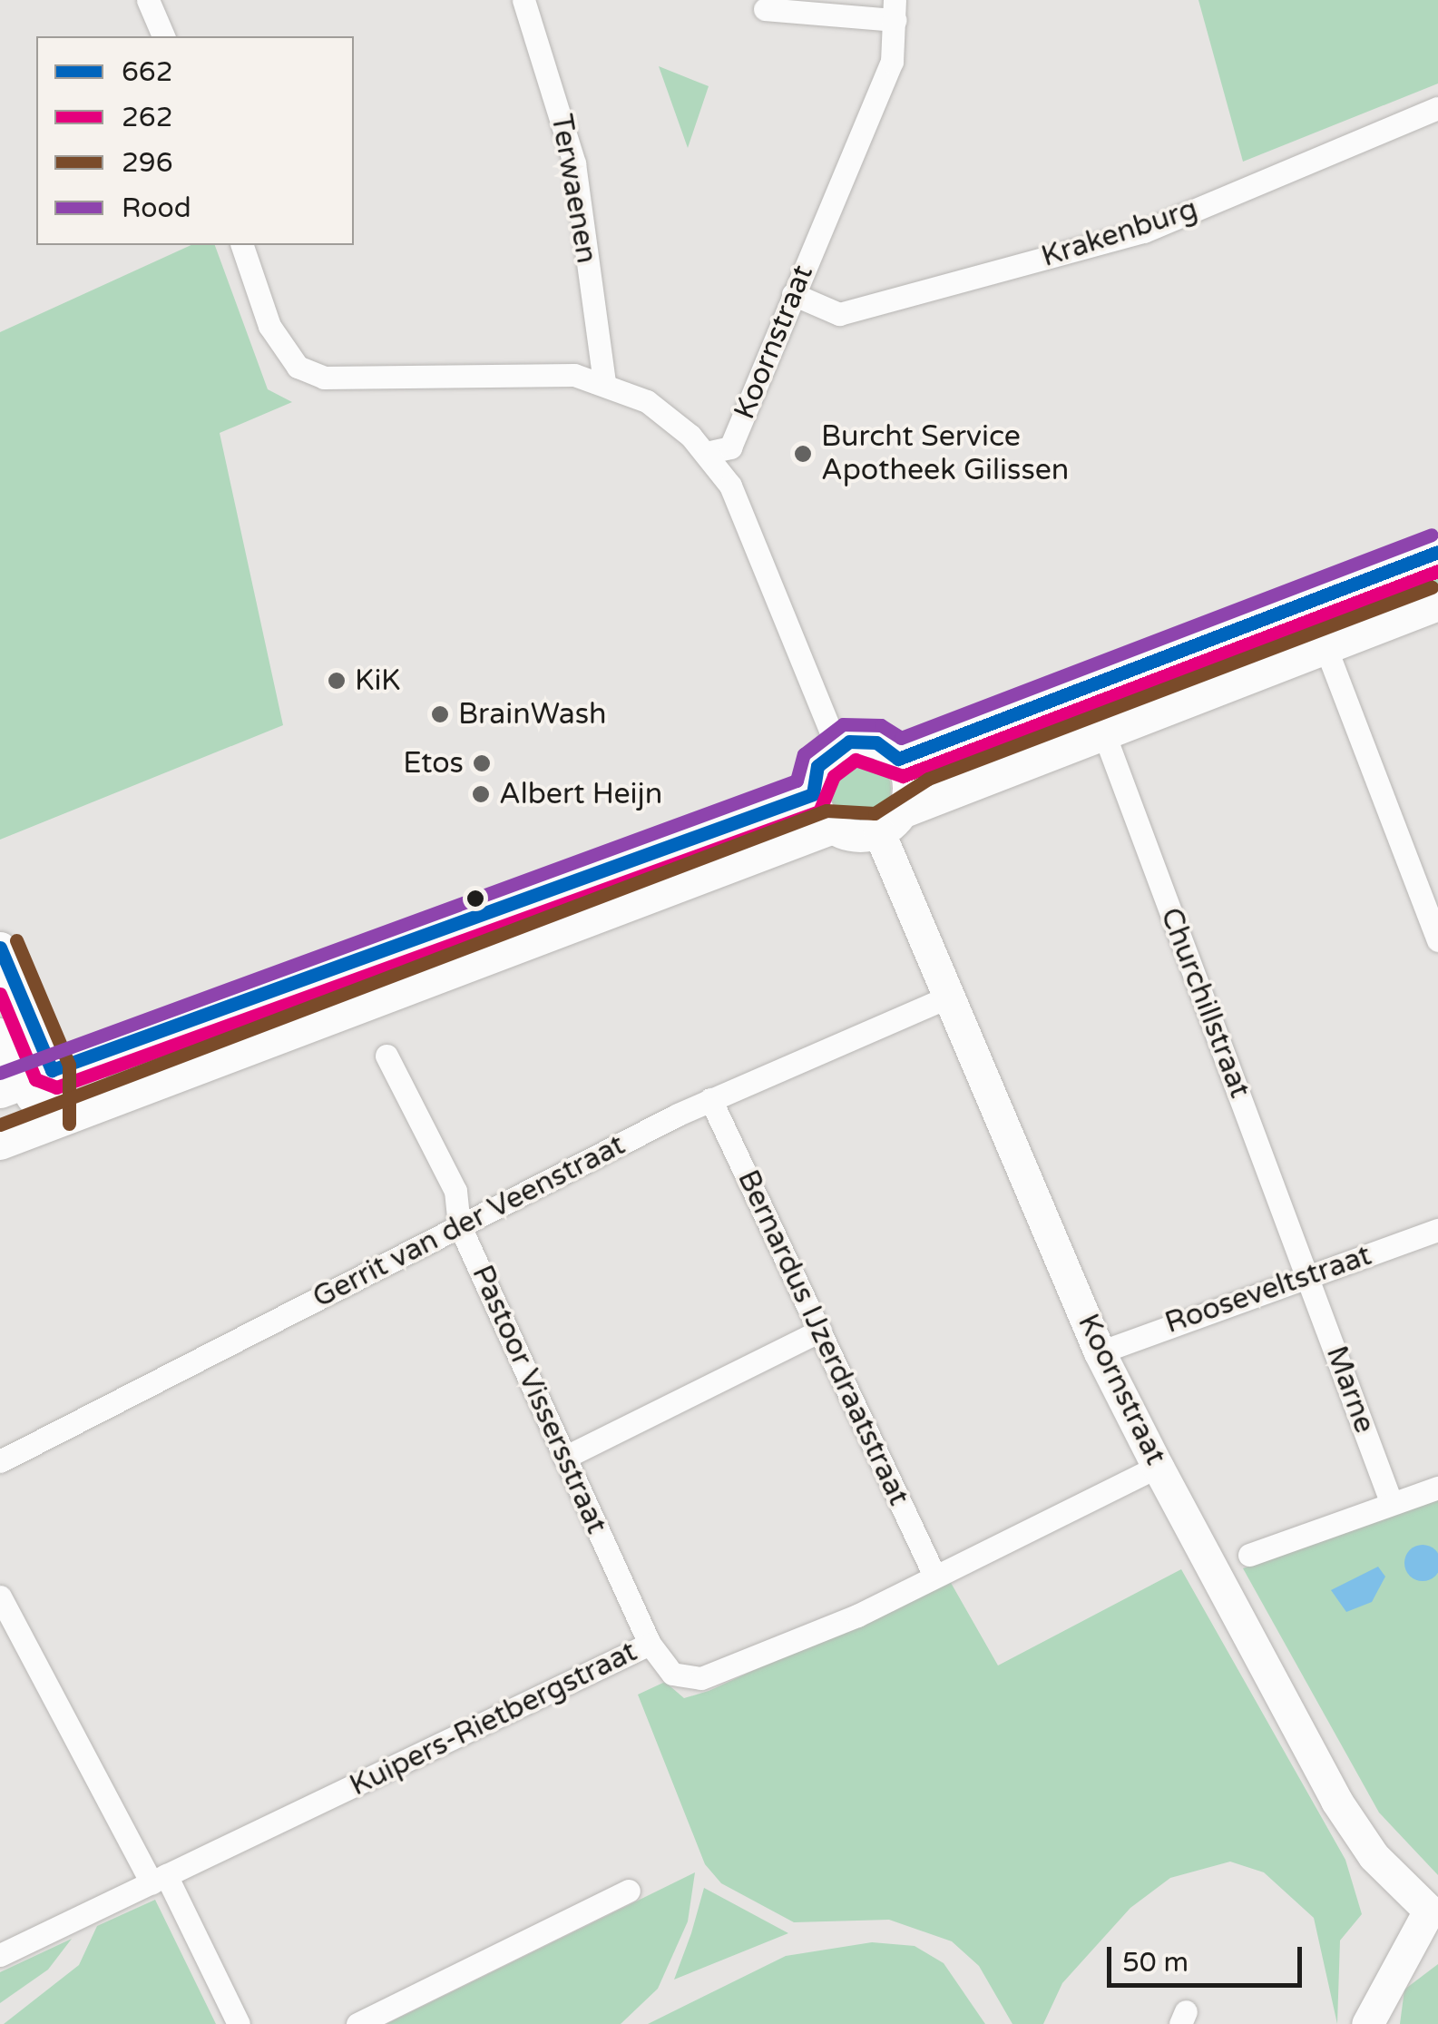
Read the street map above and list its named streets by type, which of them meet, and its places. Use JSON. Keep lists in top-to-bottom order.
{
  "streets": {
    "main road": ["Koornstraat"],
    "street": [
      "Terwaenen",
      "Krakenburg",
      "Churchillstraat",
      "Gerrit van der Veenstraat",
      "Rooseveltstraat",
      "Bernardus IJzerdraatstraat",
      "Marne",
      "Pastoor Vissersstraat",
      "Kuipers-Rietbergstraat"
    ]
  },
  "crossings": [
    ["Krakenburg", "Koornstraat"],
    ["Koornstraat", "Gerrit van der Veenstraat"],
    ["Koornstraat", "Rooseveltstraat"],
    ["Koornstraat", "Kuipers-Rietbergstraat"],
    ["Churchillstraat", "Rooseveltstraat"],
    ["Churchillstraat", "Marne"],
    ["Gerrit van der Veenstraat", "Bernardus IJzerdraatstraat"],
    ["Gerrit van der Veenstraat", "Pastoor Vissersstraat"],
    ["Rooseveltstraat", "Marne"],
    ["Bernardus IJzerdraatstraat", "Kuipers-Rietbergstraat"],
    ["Pastoor Vissersstraat", "Kuipers-Rietbergstraat"]
  ],
  "places": [
    "Burcht Service Apotheek Gilissen",
    "KiK",
    "BrainWash",
    "Etos",
    "Albert Heijn"
  ],
  "lines": [
    "transit line Rood",
    "transit line 662",
    "transit line 262",
    "transit line 296"
  ],
  "legend": [
    "662",
    "262",
    "296",
    "Rood"
  ],
  "scale_bar": "50 m"
}
